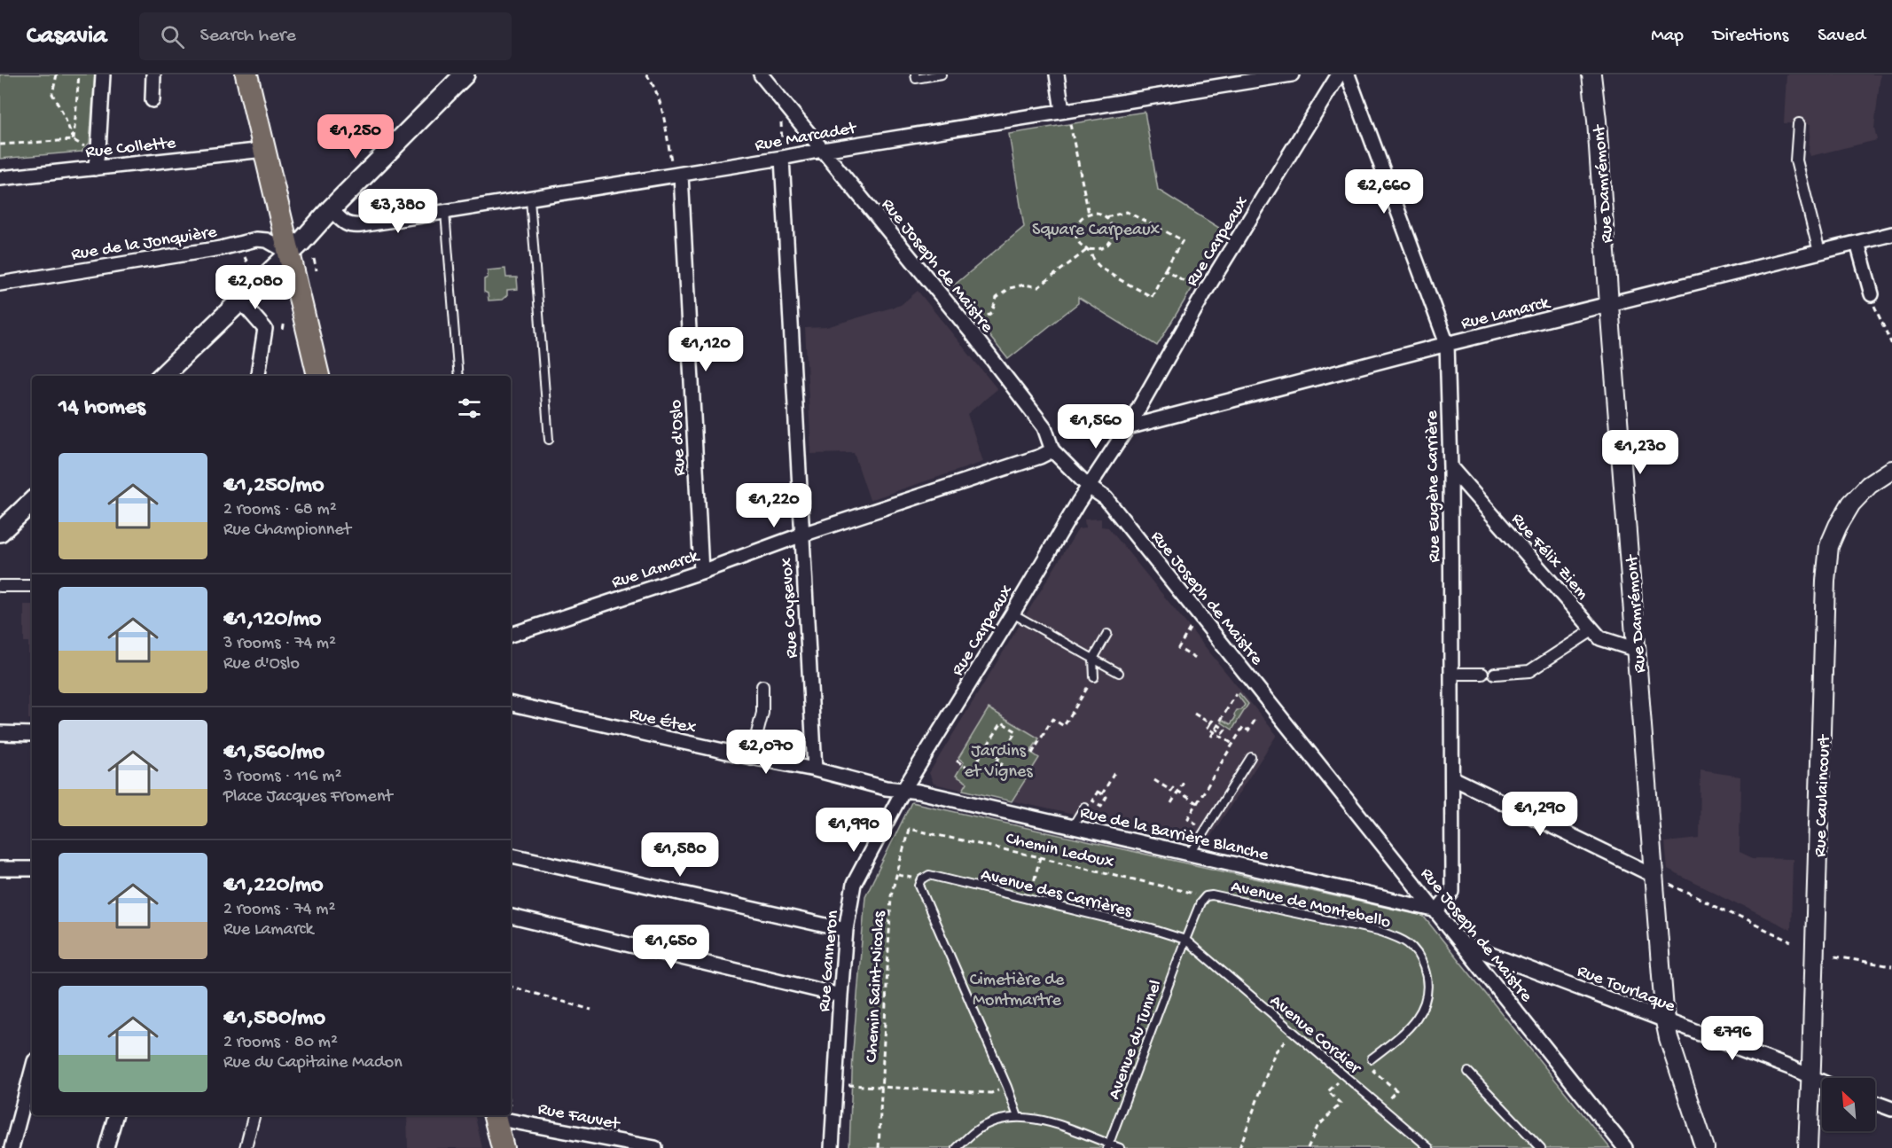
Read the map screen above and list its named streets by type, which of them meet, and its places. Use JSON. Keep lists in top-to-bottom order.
{
  "streets": {
    "street": [
      "Rue Marcadet",
      "Rue Collette",
      "Rue Damrémont",
      "Rue Carpeaux",
      "Rue de la Jonquière",
      "Rue Joseph de Maistre",
      "Rue Lamarck",
      "Rue d'Oslo",
      "Rue Eugène Carrière",
      "Rue Félix Ziem",
      "Rue Coysevox",
      "Rue Étex",
      "Rue Caulaincourt",
      "Rue de la Barrière Blanche",
      "Rue Ganneron",
      "Rue Tourlaque",
      "Rue Fauvet"
    ],
    "lane": [
      "Avenue des Carrières",
      "Avenue de Montebello",
      "Avenue Cordier",
      "Avenue du Tunnel"
    ],
    "path": ["Chemin Ledoux", "Chemin Saint-Nicolas"]
  },
  "crossings": [
    ["Rue Marcadet", "Rue Joseph de Maistre"],
    ["Rue Marcadet", "Rue d'Oslo"],
    ["Rue Marcadet", "Rue Coysevox"],
    ["Rue Damrémont", "Rue Lamarck"],
    ["Rue Damrémont", "Rue Félix Ziem"],
    ["Rue Damrémont", "Rue Tourlaque"],
    ["Rue Carpeaux", "Rue Joseph de Maistre"],
    ["Rue Carpeaux", "Rue Lamarck"],
    ["Rue Carpeaux", "Rue Étex"],
    ["Rue Carpeaux", "Rue de la Barrière Blanche"],
    ["Rue Carpeaux", "Rue Ganneron"],
    ["Rue Joseph de Maistre", "Rue Lamarck"],
    ["Rue Joseph de Maistre", "Rue Eugène Carrière"],
    ["Rue Joseph de Maistre", "Rue de la Barrière Blanche"],
    ["Rue Joseph de Maistre", "Rue Tourlaque"],
    ["Rue Lamarck", "Rue d'Oslo"],
    ["Rue Lamarck", "Rue Eugène Carrière"],
    ["Rue Lamarck", "Rue Coysevox"],
    ["Rue Eugène Carrière", "Rue Félix Ziem"],
    ["Rue Eugène Carrière", "Rue de la Barrière Blanche"],
    ["Rue Coysevox", "Rue Étex"],
    ["Rue Étex", "Rue de la Barrière Blanche"],
    ["Rue Étex", "Rue Ganneron"],
    ["Rue Caulaincourt", "Rue Tourlaque"],
    ["Rue de la Barrière Blanche", "Rue Ganneron"],
    ["Chemin Ledoux", "Avenue de Montebello"],
    ["Chemin Ledoux", "Chemin Saint-Nicolas"],
    ["Avenue des Carrières", "Avenue de Montebello"],
    ["Avenue des Carrières", "Avenue Cordier"],
    ["Avenue des Carrières", "Avenue du Tunnel"],
    ["Avenue de Montebello", "Avenue Cordier"],
    ["Avenue de Montebello", "Avenue du Tunnel"],
    ["Avenue Cordier", "Avenue du Tunnel"]
  ],
  "parks": ["Square Carpeaux", "Jardins et Vignes", "Cimetière de Montmartre"],
  "north": "top left",
  "page": {
    "header": "Casavia",
    "search": "Search here",
    "nav": ["Map", "Directions", "Saved"],
    "price": [
      "€1,250",
      "€2,660",
      "€3,380",
      "€2,080",
      "€1,120",
      "€1,560",
      "€1,230",
      "€1,220",
      "€2,070",
      "€1,290",
      "€1,990",
      "€1,580",
      "€1,650",
      "€796"
    ],
    "heading": "14 homes",
    "list": [
      {
        "name": "€1,250/mo",
        "note": "2 rooms · 68 m² · Rue Championnet"
      },
      {
        "name": "€1,120/mo",
        "note": "3 rooms · 74 m² · Rue d'Oslo"
      },
      {
        "name": "€1,560/mo",
        "note": "3 rooms · 116 m² · Place Jacques Froment"
      },
      {
        "name": "€1,220/mo",
        "note": "2 rooms · 74 m² · Rue Lamarck"
      },
      {
        "name": "€1,580/mo",
        "note": "2 rooms · 80 m² · Rue du Capitaine Madon"
      }
    ]
  }
}
